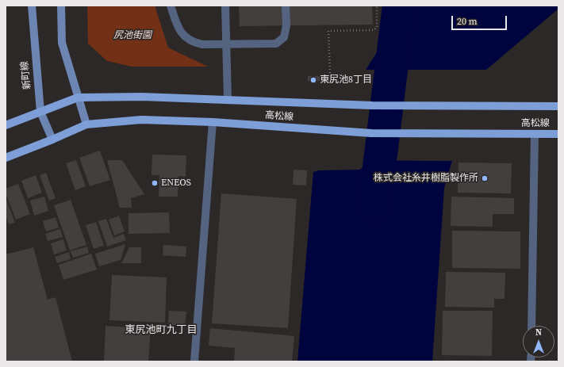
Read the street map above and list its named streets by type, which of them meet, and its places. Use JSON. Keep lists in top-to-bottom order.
{
  "streets": {
    "main road": ["高松線"],
    "street": ["新町線"]
  },
  "crossings": [
    ["新町線", "高松線"]
  ],
  "districts": ["東尻池町九丁目"],
  "parks": ["尻池街園"],
  "places": ["東尻池8丁目", "株式会社糸井樹脂製作所", "ENEOS"],
  "scale_bar": "20 m",
  "north": "top"
}
